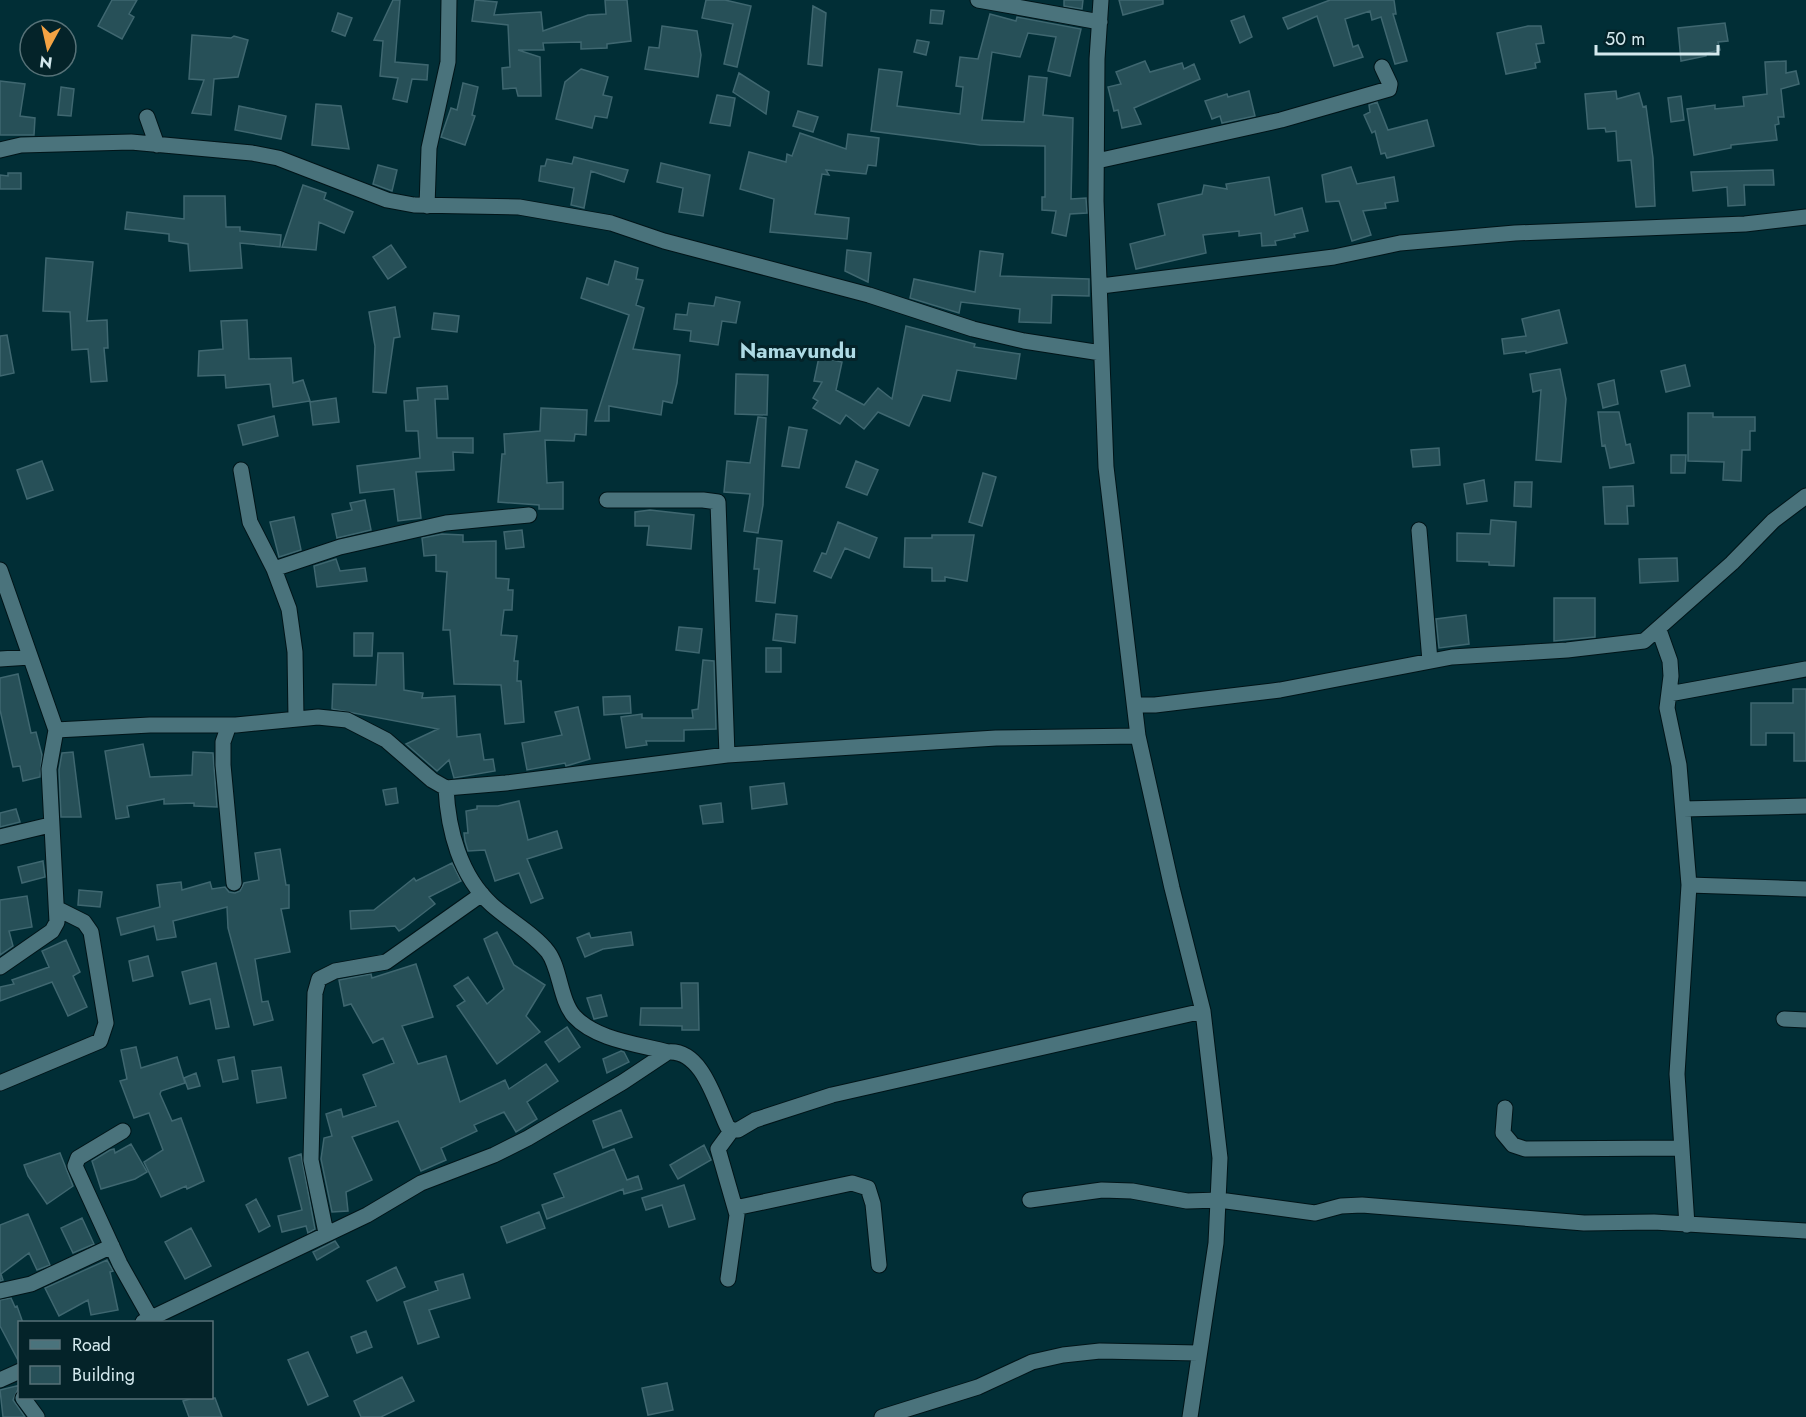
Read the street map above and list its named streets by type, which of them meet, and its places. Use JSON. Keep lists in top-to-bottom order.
{
  "districts": ["Namavundu"],
  "legend": ["Road", "Building"],
  "scale_bar": "50 m",
  "north": "bottom"
}
